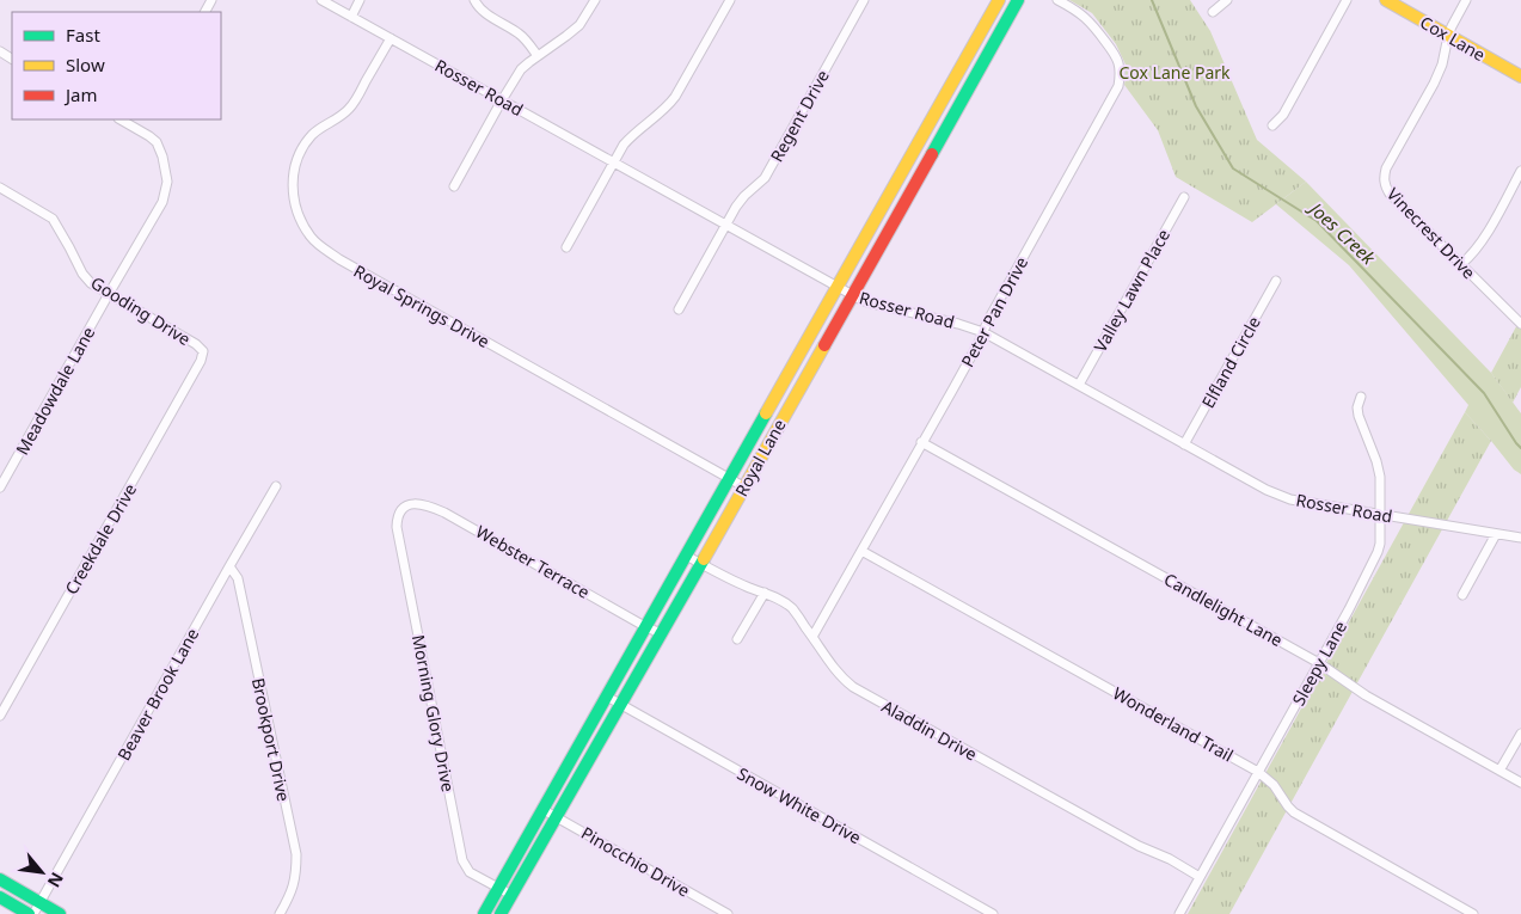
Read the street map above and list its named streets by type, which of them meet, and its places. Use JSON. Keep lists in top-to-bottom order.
{
  "streets": {
    "main road": ["Cox Lane", "Royal Lane"],
    "street": [
      "Rosser Road",
      "Regent Drive",
      "Vinecrest Drive",
      "Valley Lawn Place",
      "Royal Springs Drive",
      "Gooding Drive",
      "Peter Pan Drive",
      "Elfland Circle",
      "Meadowdale Lane",
      "Creekdale Drive",
      "Webster Terrace",
      "Candlelight Lane",
      "Sleepy Lane",
      "Beaver Brook Lane",
      "Morning Glory Drive",
      "Wonderland Trail",
      "Aladdin Drive",
      "Brookport Drive",
      "Snow White Drive",
      "Pinocchio Drive"
    ]
  },
  "crossings": [
    ["Cox Lane", "Vinecrest Drive"],
    ["Rosser Road", "Regent Drive"],
    ["Rosser Road", "Valley Lawn Place"],
    ["Rosser Road", "Royal Springs Drive"],
    ["Rosser Road", "Peter Pan Drive"],
    ["Rosser Road", "Elfland Circle"],
    ["Rosser Road", "Royal Lane"],
    ["Rosser Road", "Sleepy Lane"],
    ["Royal Springs Drive", "Royal Lane"],
    ["Gooding Drive", "Meadowdale Lane"],
    ["Gooding Drive", "Creekdale Drive"],
    ["Peter Pan Drive", "Candlelight Lane"],
    ["Peter Pan Drive", "Wonderland Trail"],
    ["Peter Pan Drive", "Aladdin Drive"],
    ["Royal Lane", "Webster Terrace"],
    ["Royal Lane", "Morning Glory Drive"],
    ["Royal Lane", "Aladdin Drive"],
    ["Royal Lane", "Snow White Drive"],
    ["Royal Lane", "Pinocchio Drive"],
    ["Webster Terrace", "Morning Glory Drive"],
    ["Candlelight Lane", "Sleepy Lane"],
    ["Sleepy Lane", "Wonderland Trail"],
    ["Sleepy Lane", "Aladdin Drive"],
    ["Beaver Brook Lane", "Brookport Drive"]
  ],
  "water": ["Joes Creek"],
  "parks": ["Cox Lane Park"],
  "legend": ["Fast", "Slow", "Jam"],
  "north": "bottom right"
}
